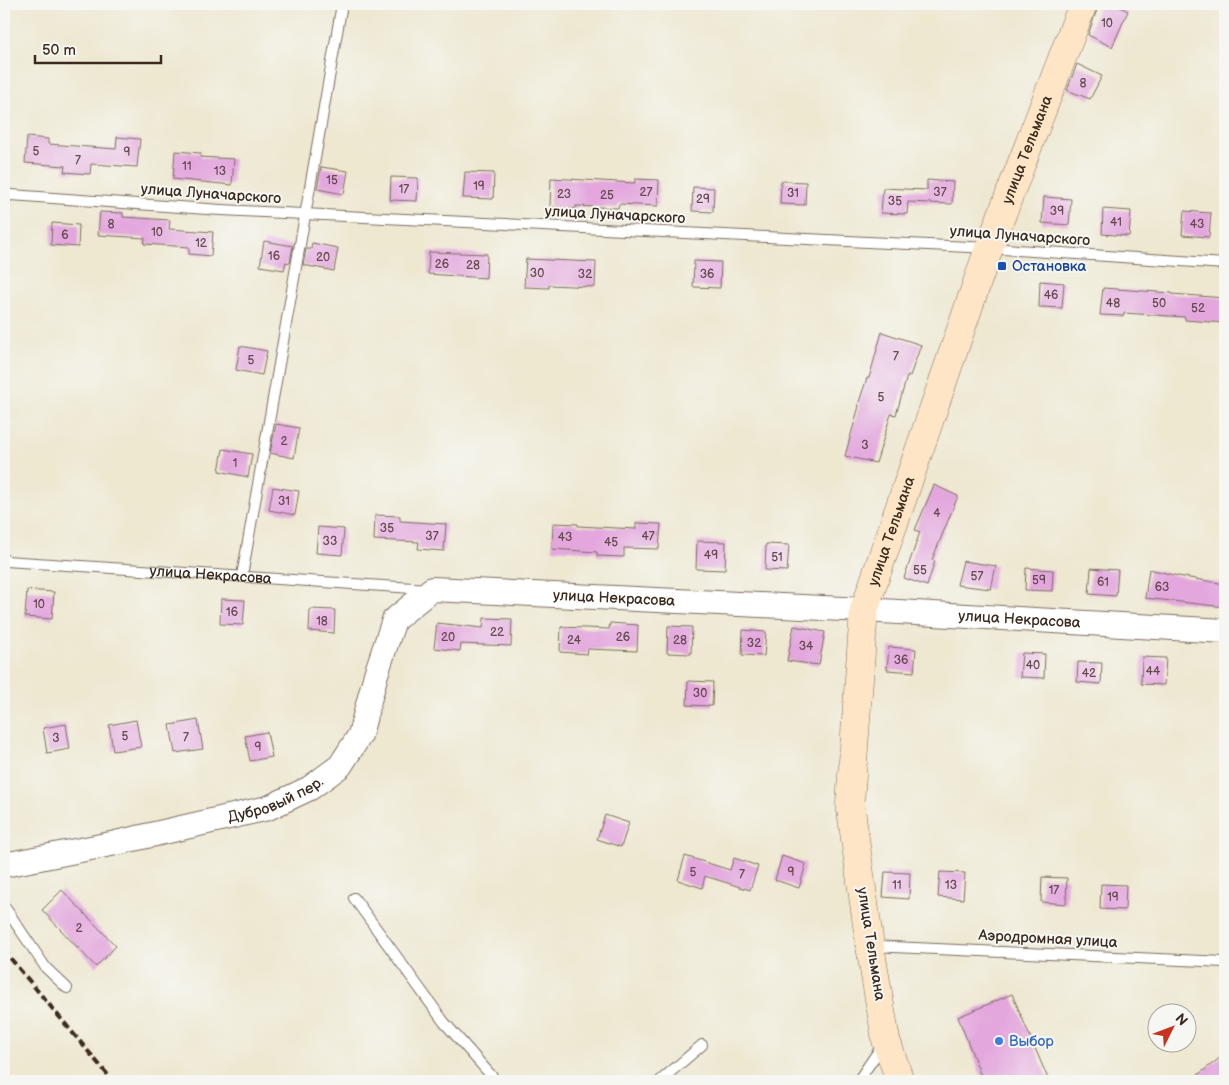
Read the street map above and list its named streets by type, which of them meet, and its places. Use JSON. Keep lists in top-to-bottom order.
{
  "streets": {
    "main road": ["улица Тельмана"],
    "street": ["улица Некрасова", "Дубровый пер."],
    "lane": ["улица Луначарского", "Аэродромная улица"]
  },
  "crossings": [
    ["улица Тельмана", "улица Луначарского"],
    ["улица Тельмана", "улица Некрасова"],
    ["улица Тельмана", "Аэродромная улица"],
    ["улица Некрасова", "Дубровый пер."]
  ],
  "places": {
    "transit": ["Остановка"],
    "other": ["Выбор"]
  },
  "house_numbers": [
    "10",
    "8",
    "5",
    "9",
    "7",
    "11",
    "13",
    "15",
    "19",
    "17",
    "27",
    "37",
    "31",
    "23",
    "25",
    "29",
    "35",
    "39",
    "41",
    "8",
    "43",
    "10",
    "6",
    "12",
    "16",
    "20",
    "26",
    "28",
    "30",
    "32",
    "36",
    "46",
    "48",
    "50",
    "52",
    "7",
    "5",
    "5",
    "2",
    "3",
    "1",
    "31",
    "4",
    "35",
    "37",
    "47",
    "43",
    "33",
    "45",
    "49",
    "51",
    "55",
    "57",
    "59",
    "61",
    "63",
    "10",
    "16",
    "18",
    "22",
    "20",
    "26",
    "24",
    "28",
    "32",
    "34",
    "36",
    "40",
    "44",
    "42",
    "30",
    "5",
    "7",
    "3",
    "9",
    "5",
    "9",
    "7",
    "11",
    "13",
    "17",
    "19",
    "2"
  ],
  "scale_bar": "50 m",
  "north": "top right"
}
